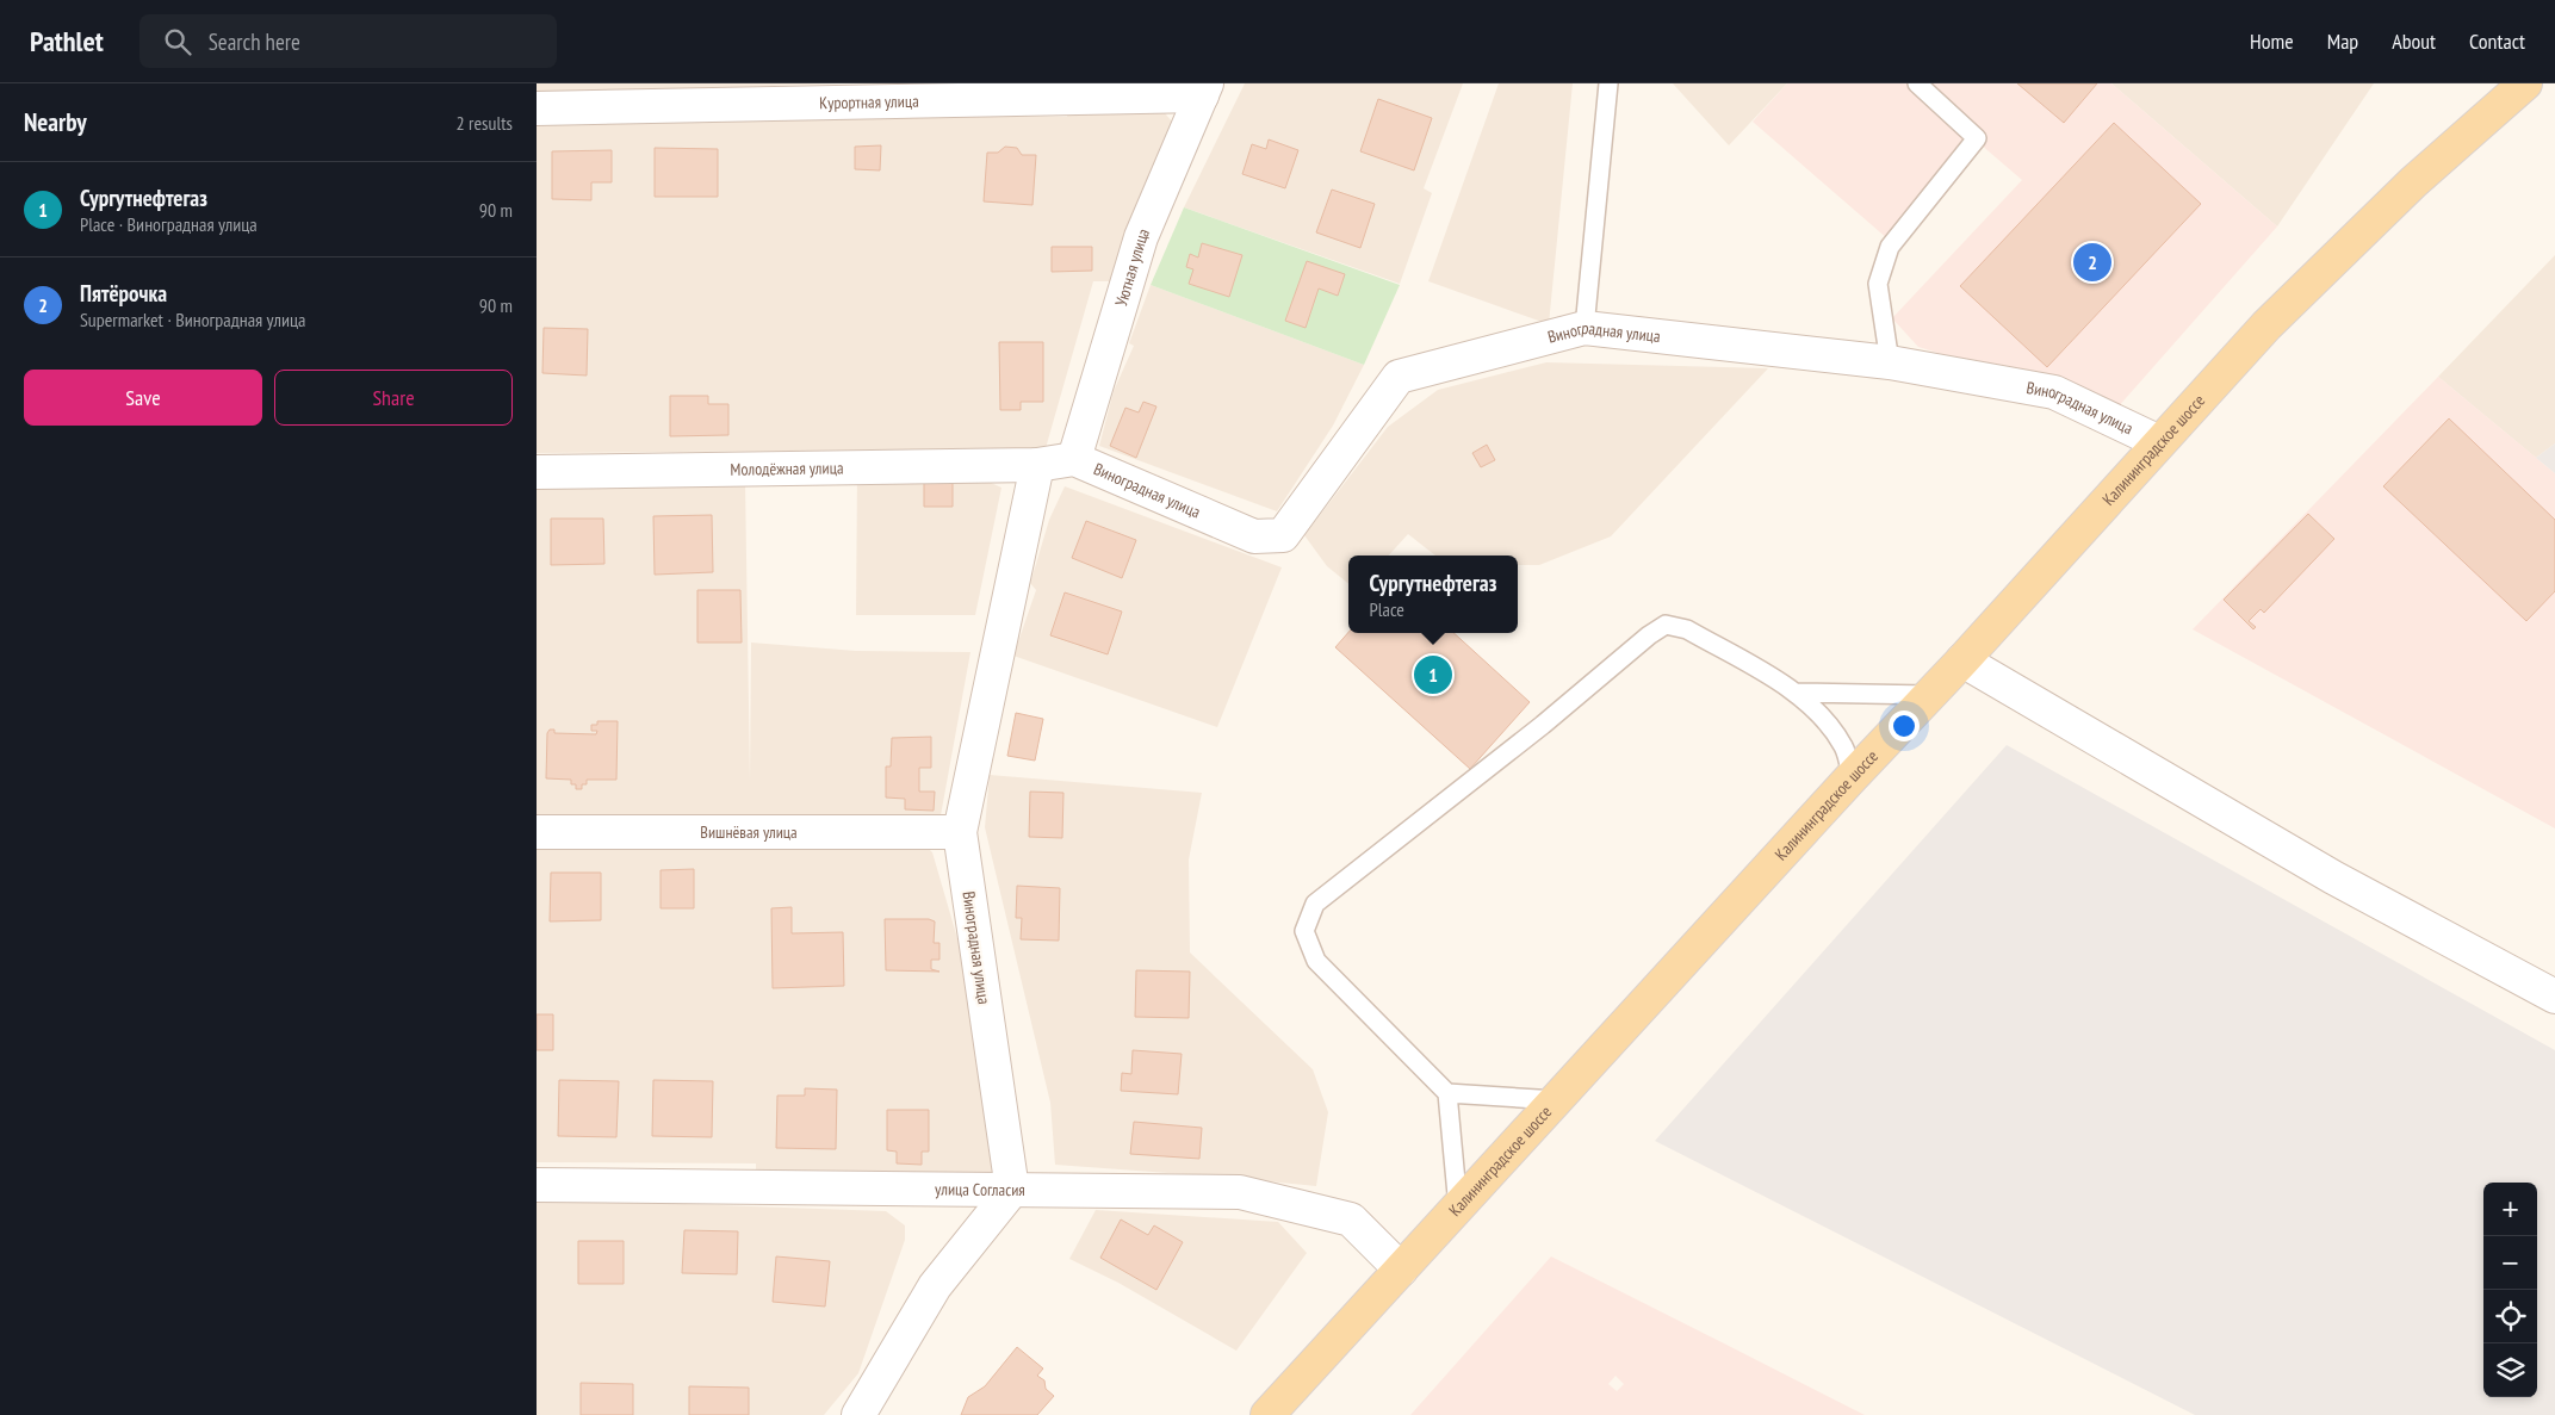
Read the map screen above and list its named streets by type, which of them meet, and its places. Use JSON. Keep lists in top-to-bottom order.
{
  "streets": {
    "main road": ["Калининградское шоссе"],
    "street": [
      "Курортная улица",
      "Уютная улица",
      "Виноградная улица",
      "Молодёжная улица",
      "Вишнёвая улица",
      "улица Согласия"
    ]
  },
  "crossings": [
    ["Курортная улица", "Уютная улица"],
    ["Уютная улица", "Виноградная улица"],
    ["Виноградная улица", "Калининградское шоссе"],
    ["Виноградная улица", "Молодёжная улица"],
    ["Виноградная улица", "Вишнёвая улица"],
    ["Виноградная улица", "улица Согласия"],
    ["Калининградское шоссе", "улица Согласия"]
  ],
  "page": {
    "header": "Pathlet",
    "search": "Search here",
    "nav": [
      "Home",
      "Map",
      "About",
      "Contact"
    ],
    "heading": ["Nearby", "2 results"],
    "list": [
      {
        "mark": "1",
        "name": "Сургутнефтегаз",
        "note": "Place · Виноградная улица",
        "value": "90 m"
      },
      {
        "mark": "2",
        "name": "Пятёрочка",
        "note": "Supermarket · Виноградная улица",
        "value": "90 m"
      }
    ],
    "pins": ["2", "1"],
    "buttons": ["Save", "Share"],
    "popup": ["Сургутнефтегаз", "Place"],
    "map_buttons": ["+", "−"]
  }
}
